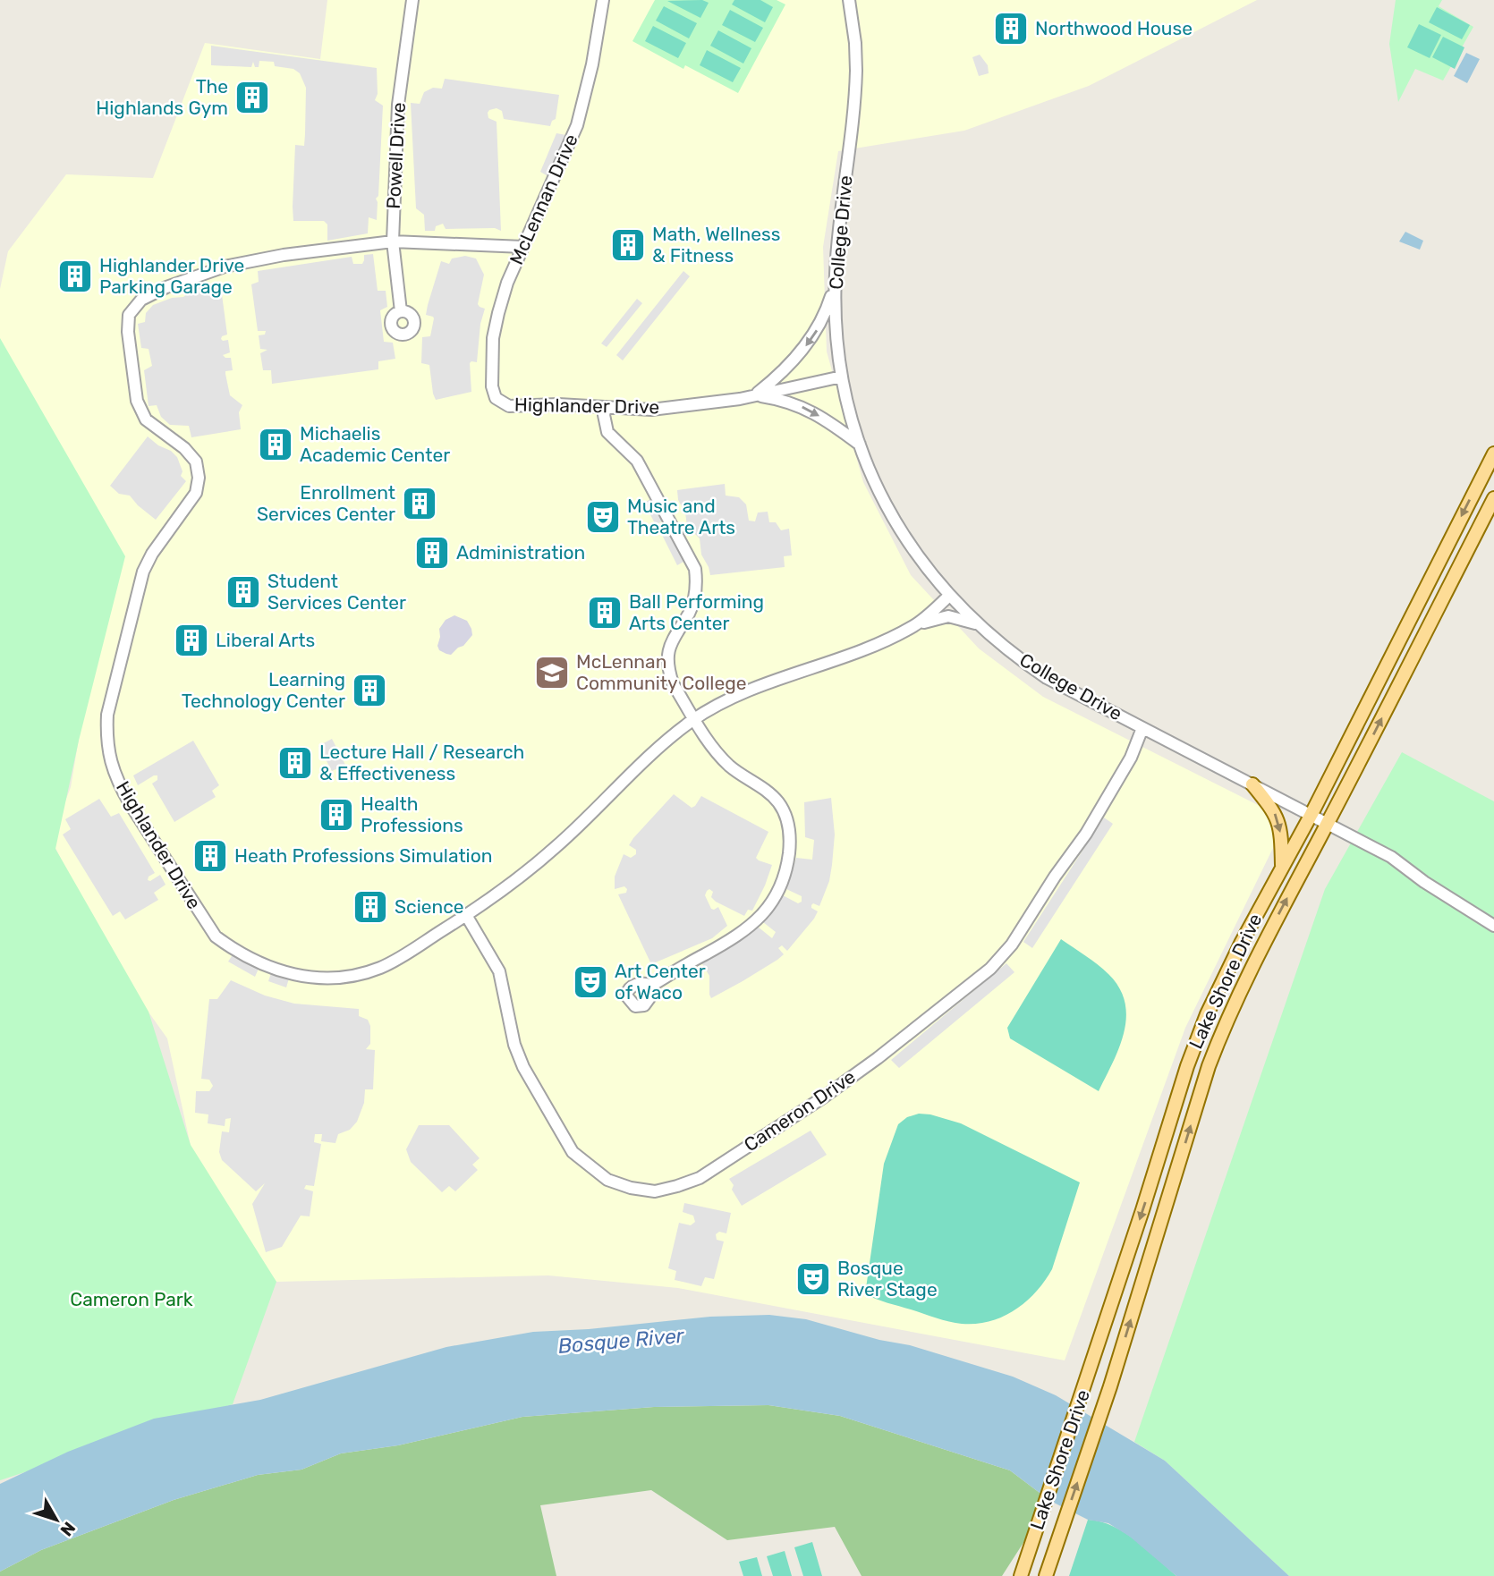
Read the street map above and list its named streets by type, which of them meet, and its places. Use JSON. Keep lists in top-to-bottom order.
{
  "streets": {
    "main road": ["Lake Shore Drive"],
    "street": [
      "Powell Drive",
      "McLennan Drive",
      "College Drive",
      "Highlander Drive",
      "Cameron Drive"
    ]
  },
  "crossings": [
    ["Powell Drive", "Highlander Drive"],
    ["McLennan Drive", "Highlander Drive"],
    ["College Drive", "Highlander Drive"],
    ["College Drive", "Lake Shore Drive"],
    ["College Drive", "Cameron Drive"],
    ["Highlander Drive", "Cameron Drive"]
  ],
  "water": ["Bosque River"],
  "parks": ["Cameron Park"],
  "places": {
    "building": [
      "Northwood House",
      "The Highlands Gym",
      "Math, Wellness & Fitness",
      "Highlander Drive Parking Garage",
      "Michaelis Academic Center",
      "Enrollment Services Center",
      "Administration",
      "Student Services Center",
      "Ball Performing Arts Center",
      "Liberal Arts",
      "Learning Technology Center",
      "Lecture Hall / Research & Effectiveness",
      "Health Professions",
      "Heath Professions Simulation",
      "Science"
    ],
    "theatre": ["Music and Theatre Arts", "Art Center of Waco", "Bosque River Stage"],
    "school or university": ["McLennan Community College"]
  },
  "north": "bottom right"
}
